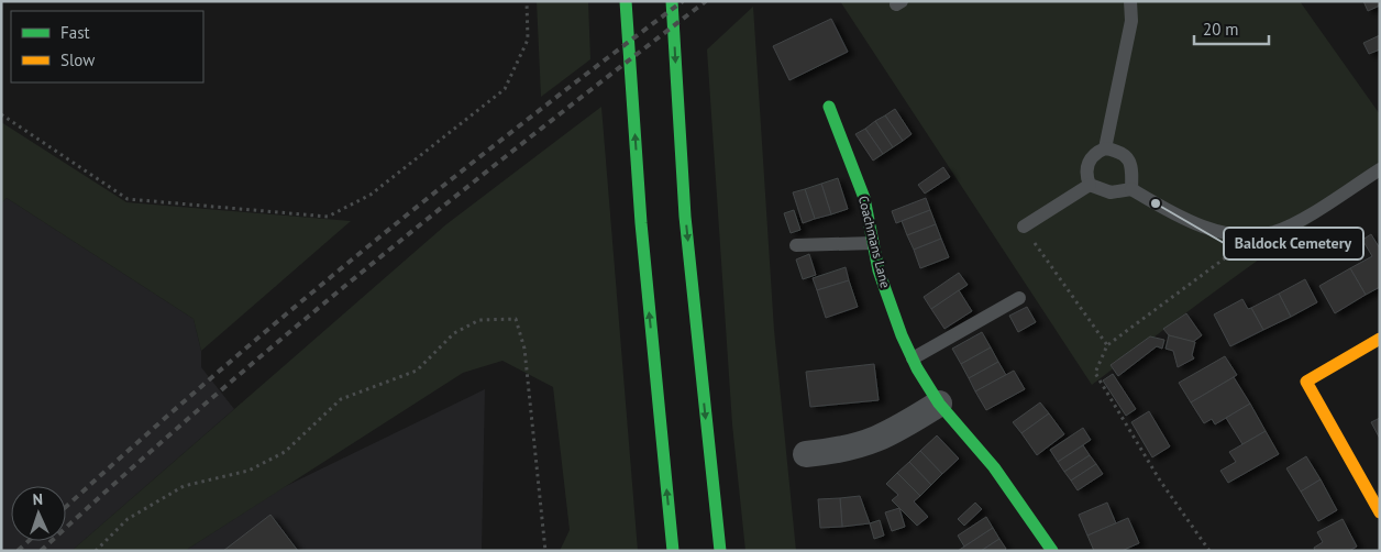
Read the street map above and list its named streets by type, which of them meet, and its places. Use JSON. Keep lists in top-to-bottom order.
{
  "streets": {
    "main road": ["Coachmans Lane"]
  },
  "places": ["Baldock Cemetery"],
  "legend": ["Fast", "Slow"],
  "scale_bar": "20 m",
  "north": "top"
}
